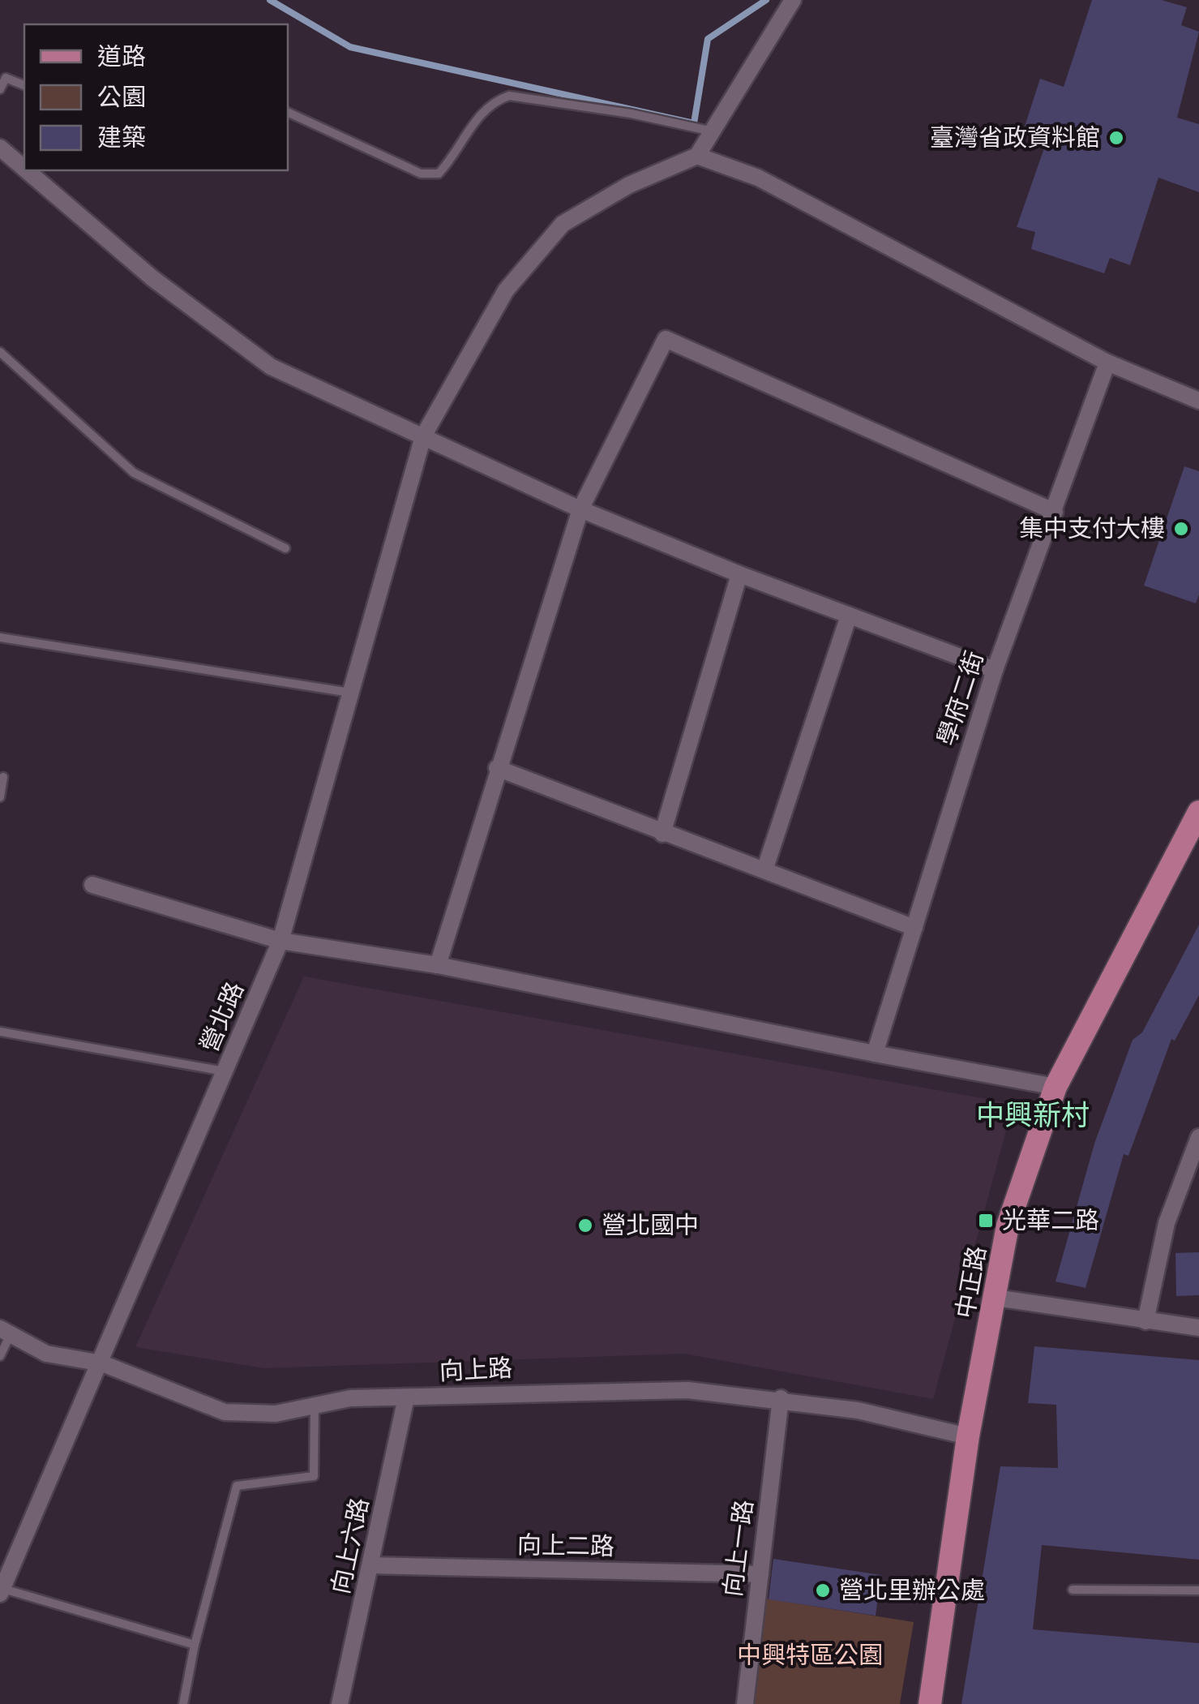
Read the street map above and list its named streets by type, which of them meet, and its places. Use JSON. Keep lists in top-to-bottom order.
{
  "streets": {
    "main road": ["中正路"],
    "street": [
      "學府二街",
      "營北路",
      "向上路",
      "向上六路",
      "向上二路",
      "向上一路"
    ]
  },
  "crossings": [
    ["營北路", "向上路"],
    ["中正路", "向上路"],
    ["向上路", "向上六路"],
    ["向上路", "向上一路"],
    ["向上六路", "向上二路"],
    ["向上二路", "向上一路"]
  ],
  "districts": ["中興新村"],
  "parks": ["中興特區公園"],
  "places": {
    "other": [
      "臺灣省政資料館",
      "集中支付大樓",
      "營北國中",
      "營北里辦公處"
    ],
    "transit": ["光華二路"]
  },
  "legend": ["道路", "公園", "建築"]
}
